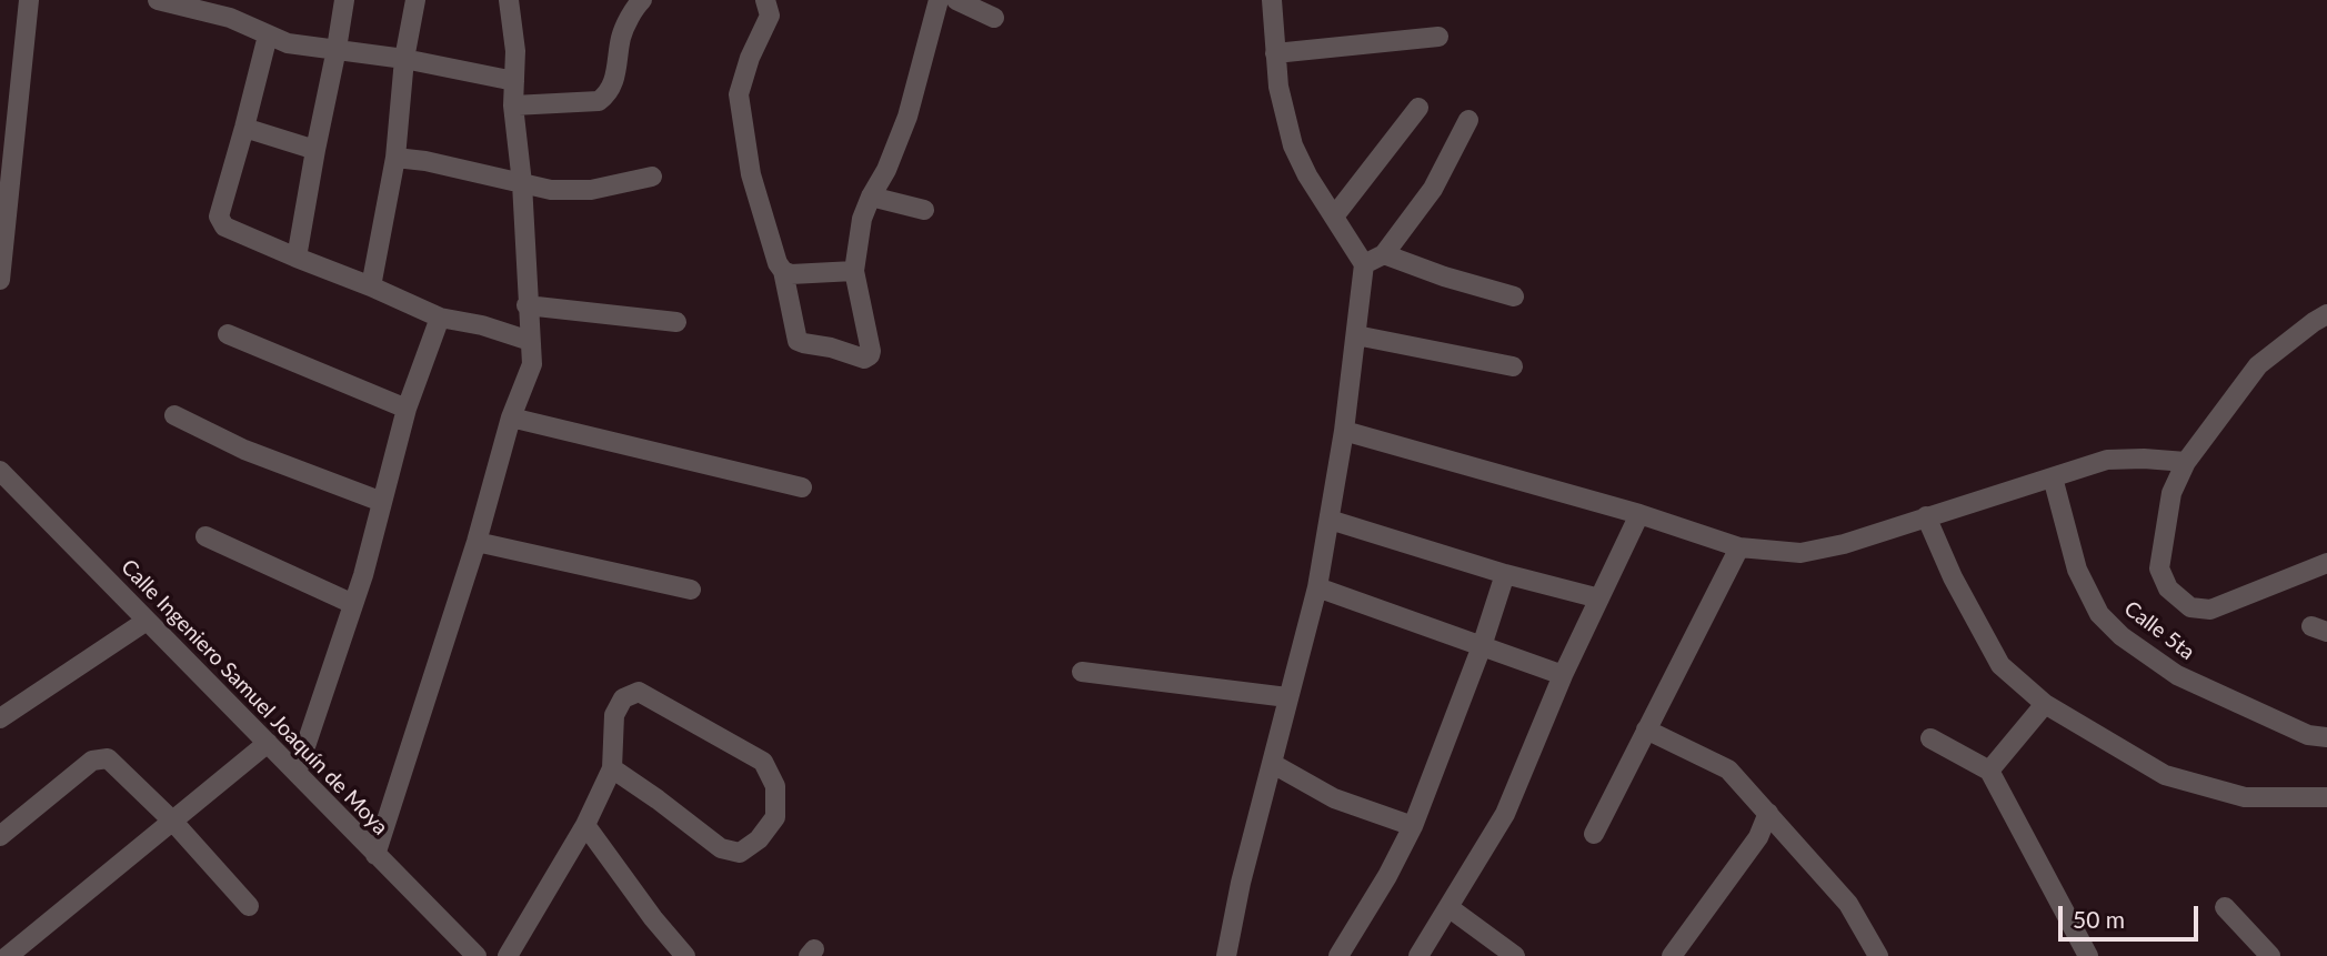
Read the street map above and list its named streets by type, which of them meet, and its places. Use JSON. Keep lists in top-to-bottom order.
{
  "streets": {
    "street": ["Calle 5ta", "Calle Ingeniero Samuel Joaquín de Moya"]
  },
  "scale_bar": "50 m"
}
